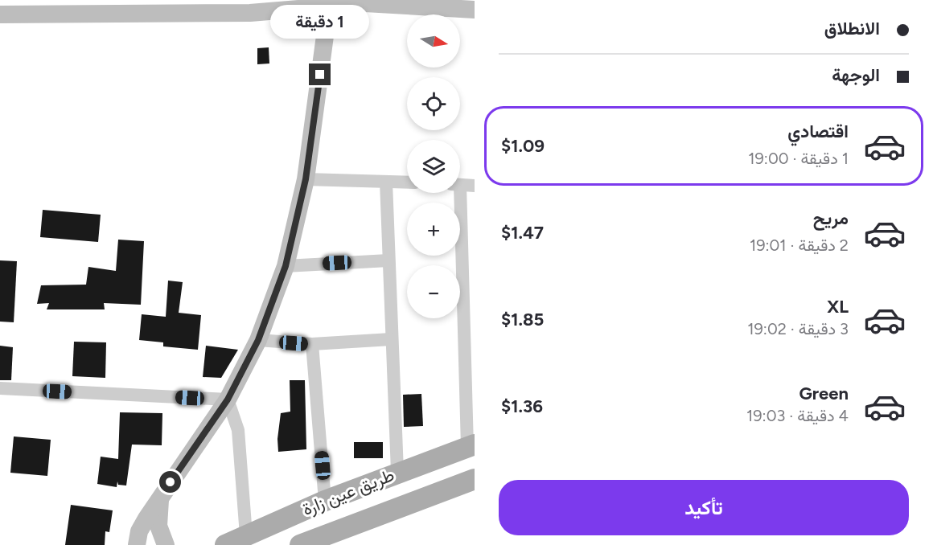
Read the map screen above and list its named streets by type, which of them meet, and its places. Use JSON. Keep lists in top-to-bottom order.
{
  "streets": {
    "main road": ["طريق عين زارة"]
  },
  "north": "right",
  "page": {
    "banner": ["الانطلاق", "الوجهة"],
    "bubble": "1 دقيقة",
    "map_buttons": ["+", "−"],
    "list": [
      {
        "name": "اقتصادي",
        "note": "1 دقيقة · 19:00",
        "value": "$1.09"
      },
      {
        "name": "مريح",
        "note": "2 دقيقة · 19:01",
        "value": "$1.47"
      },
      {
        "name": "XL",
        "note": "3 دقيقة · 19:02",
        "value": "$1.85"
      },
      {
        "name": "Green",
        "note": "4 دقيقة · 19:03",
        "value": "$1.36"
      }
    ],
    "buttons": "تأكيد"
  }
}
